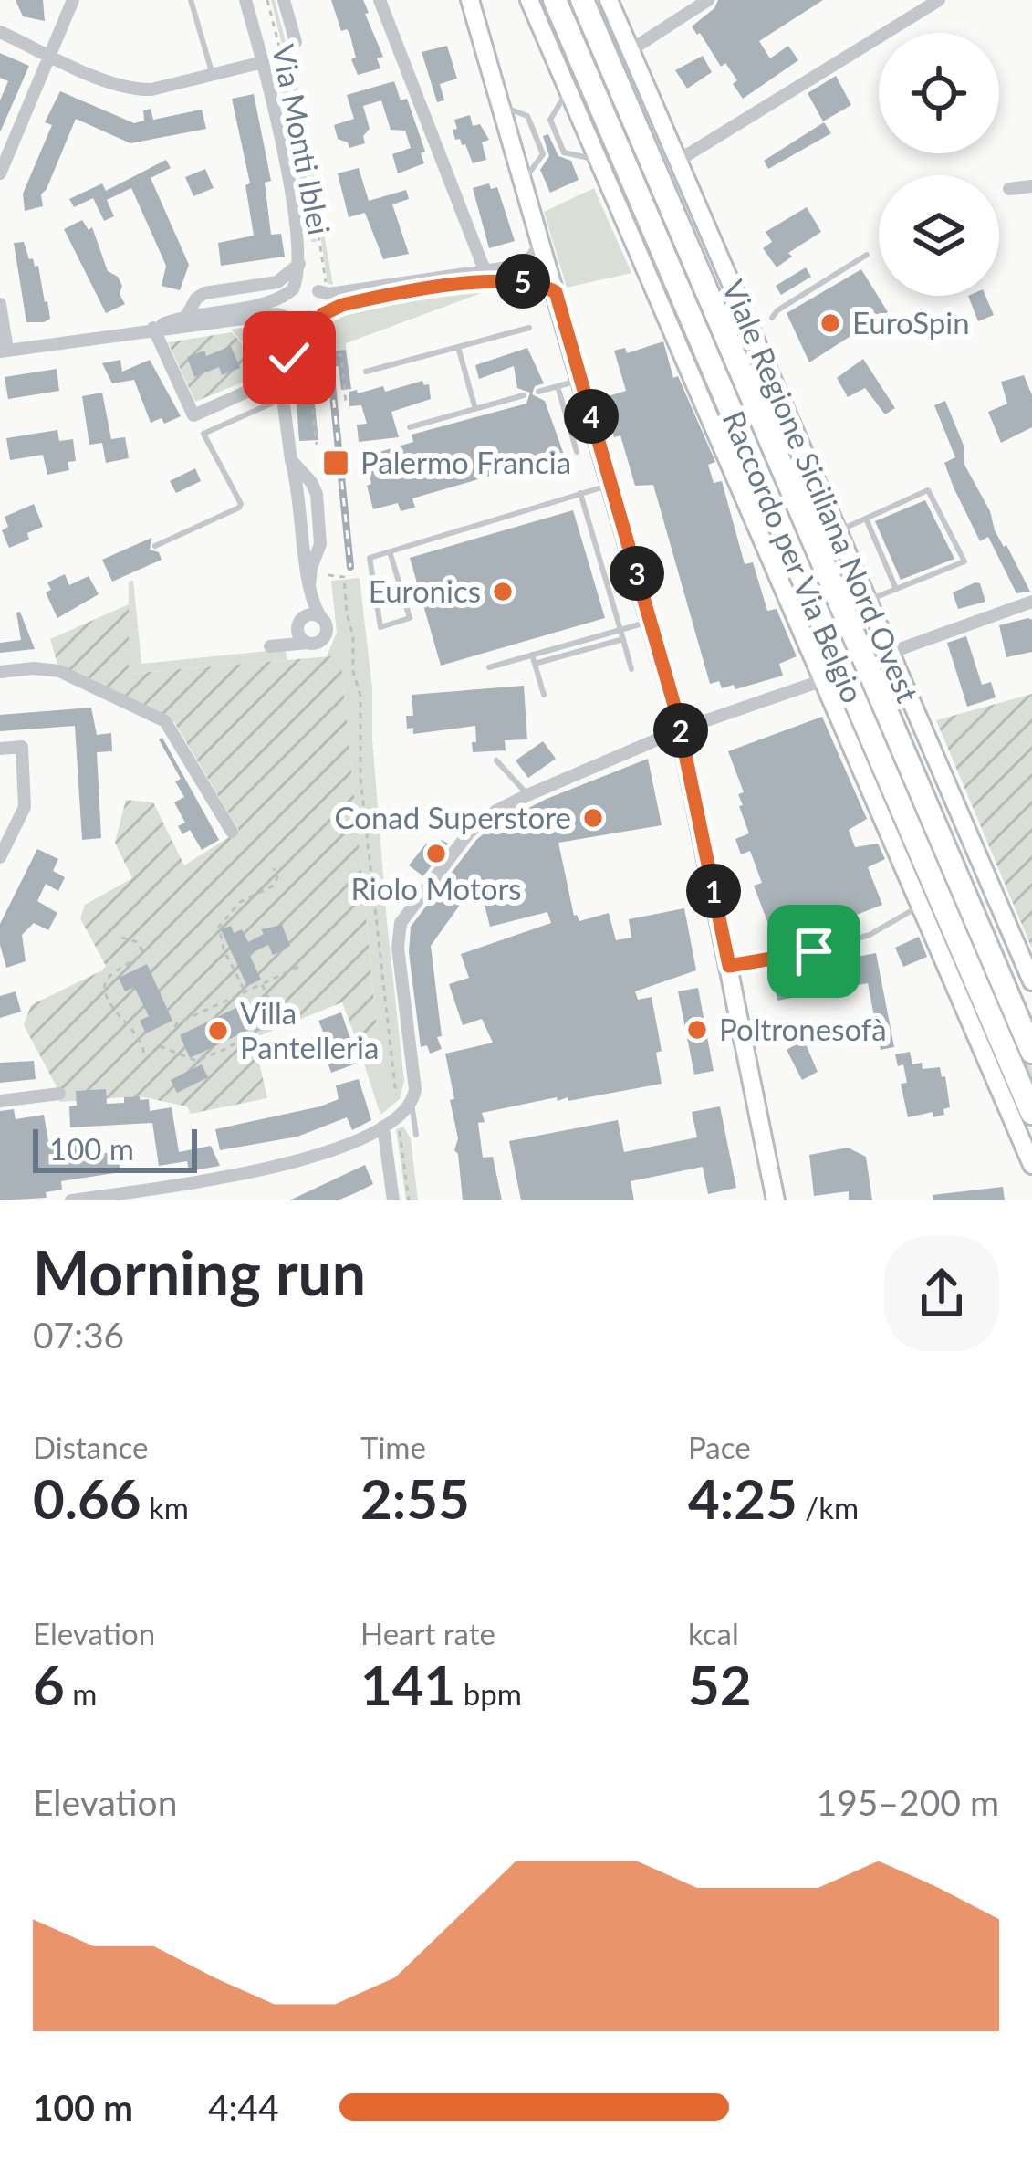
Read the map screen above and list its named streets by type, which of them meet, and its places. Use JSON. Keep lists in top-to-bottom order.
{
  "streets": {
    "highway": ["Raccordo per Via Belgio"],
    "street": ["Via Monti Iblei", "Viale Regione Siciliana Nord Ovest"]
  },
  "places": {
    "other": [
      "EuroSpin",
      "Euronics",
      "Conad Superstore",
      "Riolo Motors",
      "Poltronesofà",
      "Villa Pantelleria"
    ],
    "transit": ["Palermo Francia"]
  },
  "scale_bar": "100 m",
  "page": {
    "pins": [
      "5",
      "4",
      "3",
      "2",
      "1"
    ],
    "scale": "100 m",
    "heading": ["Morning run", "07:36"],
    "stats": [
      ["Distance", "0.66 km"],
      ["Time", "2:55"],
      ["Pace", "4:25 /km"],
      ["Elevation", "6 m"],
      ["Heart rate", "141 bpm"],
      ["kcal", "52"]
    ],
    "chart": ["Elevation", "195–200 m"],
    "list": [
      {
        "name": "100 m",
        "note": "4:44"
      }
    ]
  }
}
